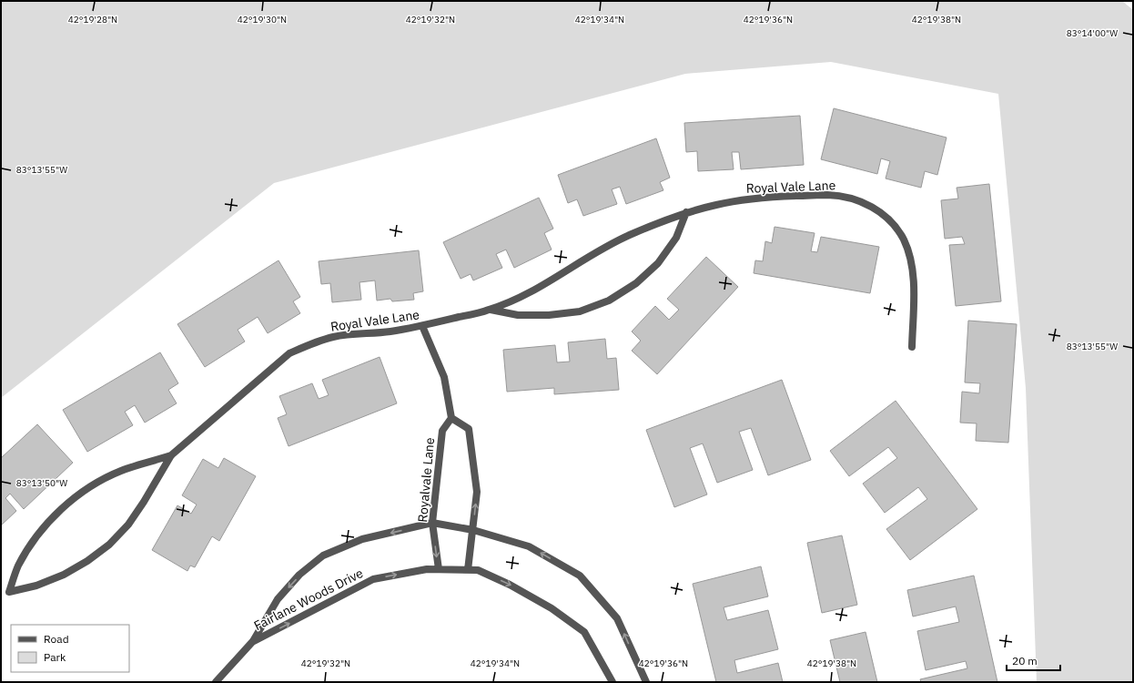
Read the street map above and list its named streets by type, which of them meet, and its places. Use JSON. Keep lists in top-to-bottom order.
{
  "streets": {
    "street": ["Royal Vale Lane", "Royalvale Lane", "Fairlane Woods Drive"]
  },
  "crossings": [
    ["Royalvale Lane", "Fairlane Woods Drive"]
  ],
  "legend": ["Road", "Park"],
  "scale_bar": "20 m",
  "coordinates": [
    "42°19'28\"N",
    "42°19'30\"N",
    "42°19'32\"N",
    "42°19'34\"N",
    "42°19'36\"N",
    "42°19'38\"N",
    "83°14'00\"W",
    "83°13'55\"W",
    "83°13'50\"W"
  ]
}
